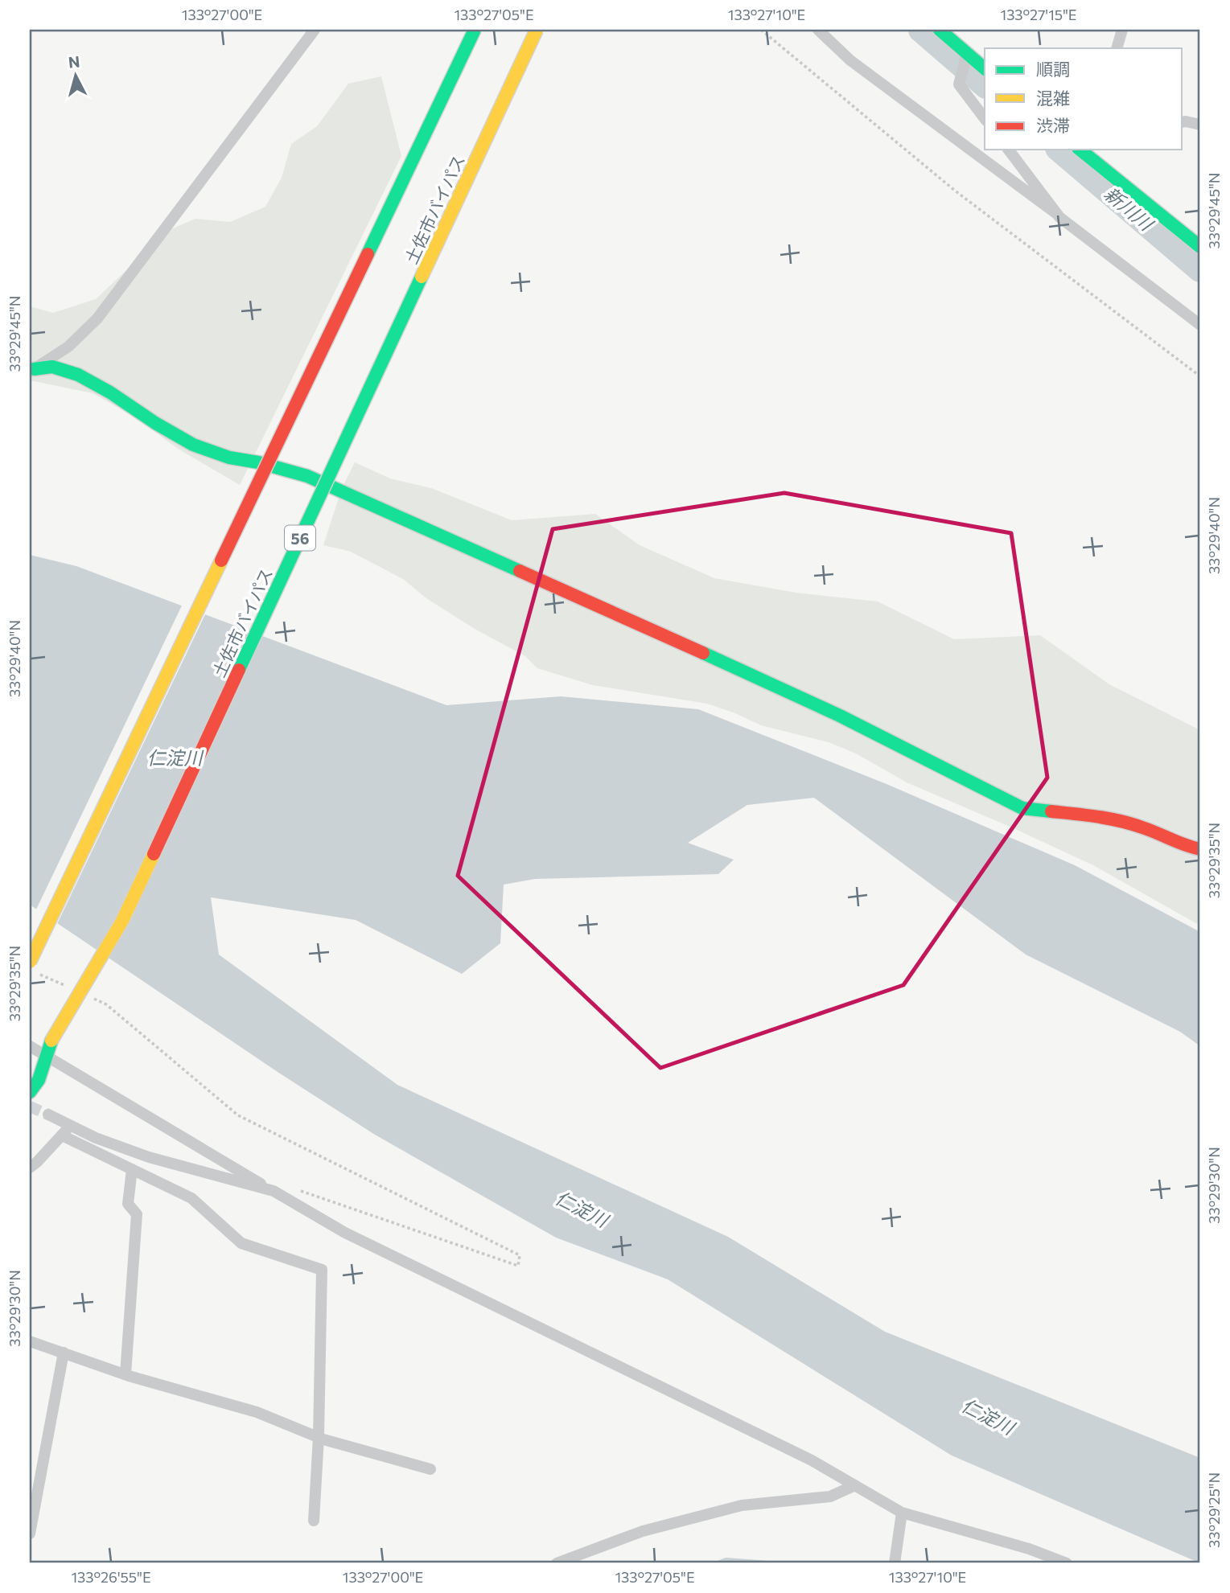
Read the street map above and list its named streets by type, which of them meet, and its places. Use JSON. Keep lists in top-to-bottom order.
{
  "streets": {
    "main road": ["土佐市バイパス", "56"]
  },
  "water": ["新川川", "仁淀川"],
  "legend": ["順調", "混雑", "渋滞"],
  "north": "top",
  "coordinates": [
    "133°27'00\"E",
    "133°27'05\"E",
    "133°27'10\"E",
    "133°27'15\"E",
    "33°29'45\"N",
    "33°29'40\"N",
    "33°29'35\"N",
    "33°29'30\"N",
    "33°29'25\"N",
    "133°26'55\"E"
  ]
}
